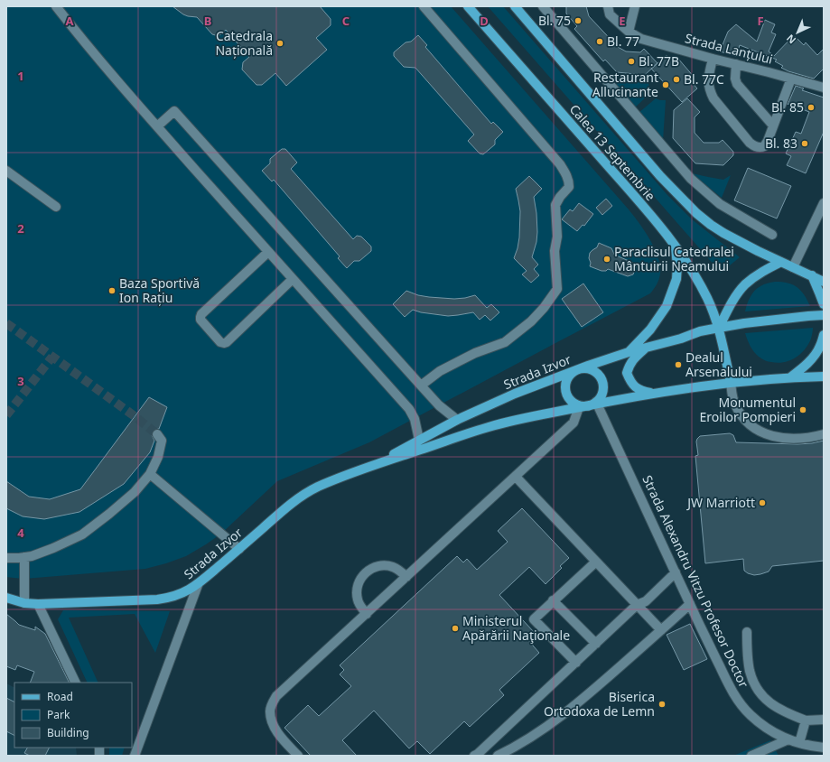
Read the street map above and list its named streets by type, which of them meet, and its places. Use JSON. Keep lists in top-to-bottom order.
{
  "streets": {
    "main road": ["Calea 13 Septembrie", "Strada Izvor"],
    "street": ["Strada Lanțului", "Strada Alexandru Vitzu Profesor Doctor"]
  },
  "crossings": [
    ["Calea 13 Septembrie", "Strada Izvor"],
    ["Strada Izvor", "Strada Alexandru Vitzu Profesor Doctor"]
  ],
  "places": [
    "Bl. 75",
    "Bl. 77",
    "Catedrala Națională",
    "Bl. 77B",
    "Bl. 77C",
    "Restaurant Allucinante",
    "Bl. 85",
    "Bl. 83",
    "Paraclisul Catedralei Mântuirii Neamului",
    "Baza Sportivă Ion Rațiu",
    "Dealul Arsenalului",
    "Monumentul Eroilor Pompieri",
    "JW Marriott",
    "Ministerul Apărării Naţionale",
    "Biserica Ortodoxa de Lemn"
  ],
  "legend": ["Road", "Park", "Building"],
  "north": "bottom left",
  "grid": {
    "columns": [
      "A",
      "B",
      "C",
      "D",
      "E",
      "F"
    ],
    "rows": [
      "1",
      "2",
      "3",
      "4"
    ]
  }
}
